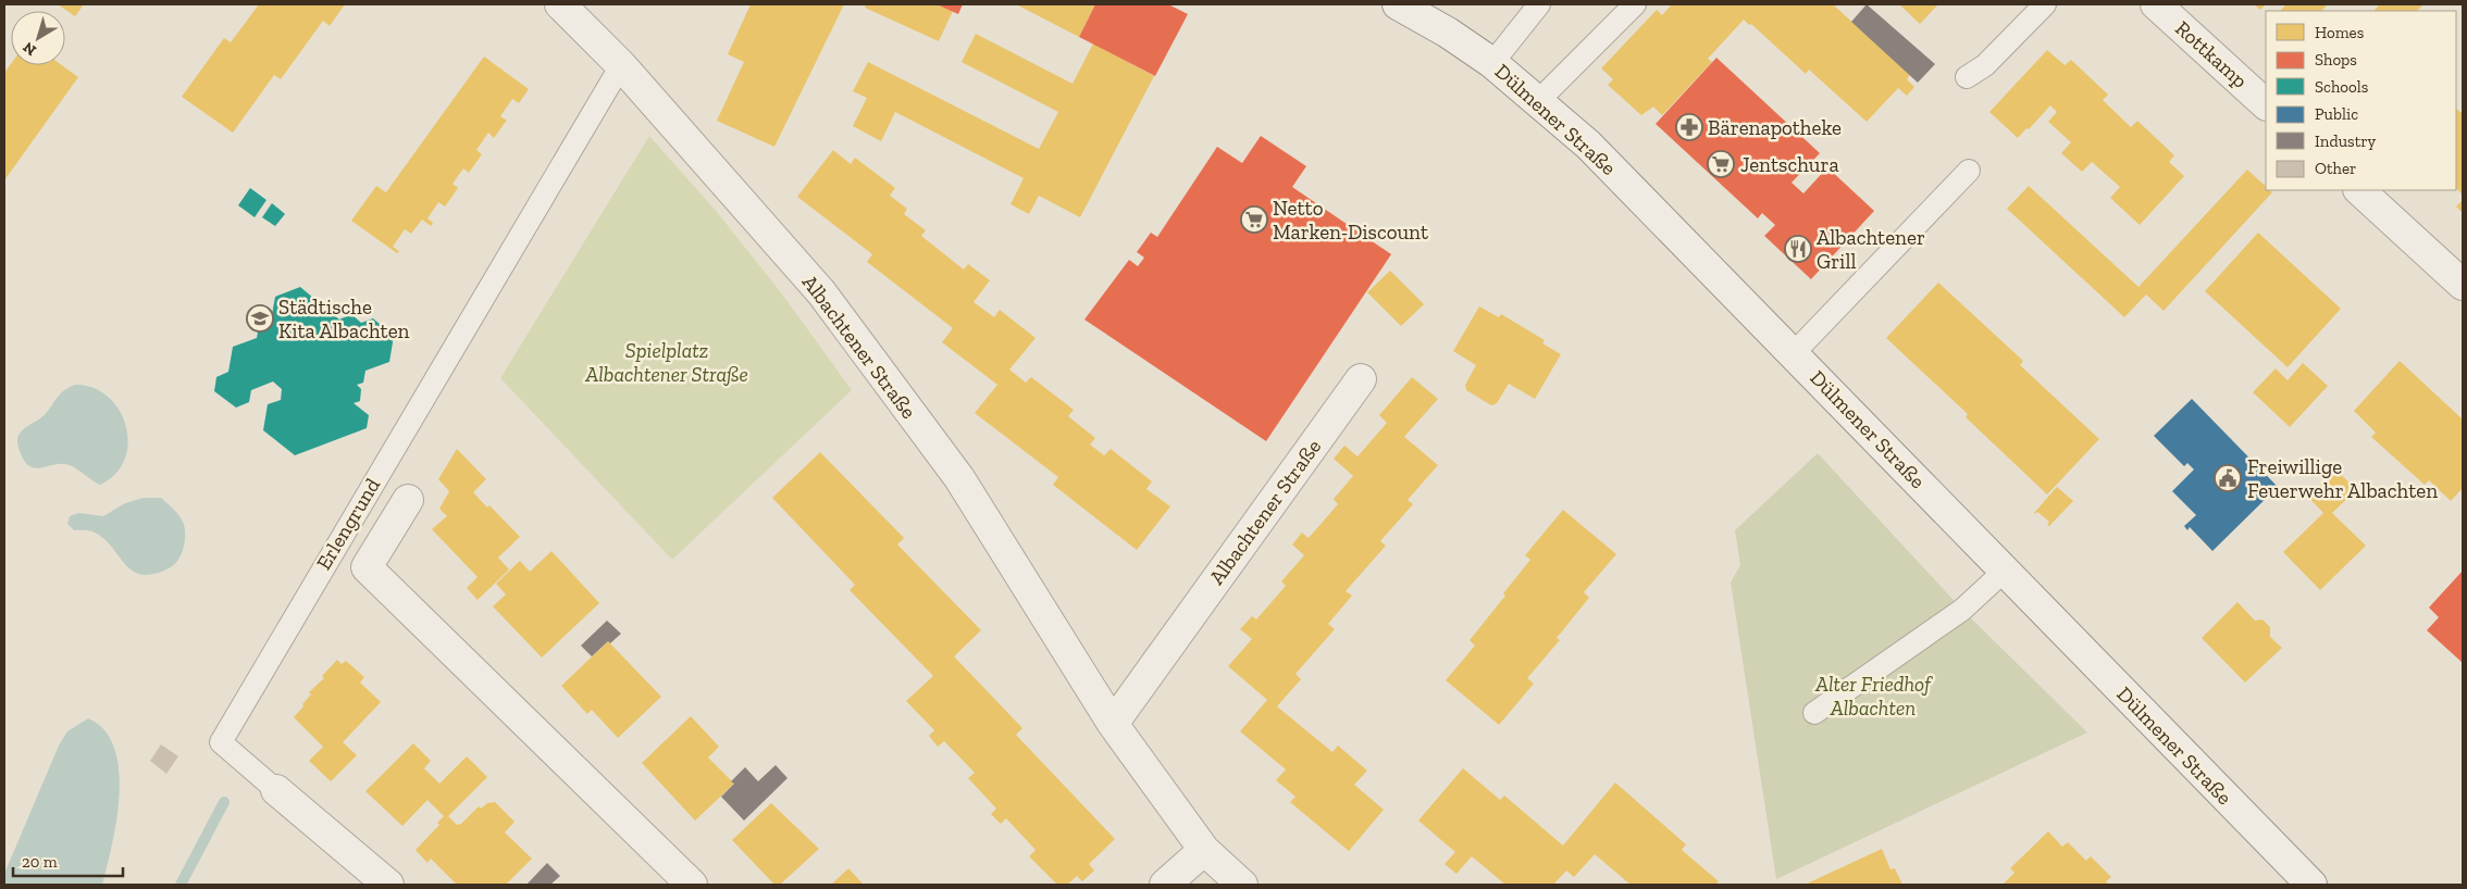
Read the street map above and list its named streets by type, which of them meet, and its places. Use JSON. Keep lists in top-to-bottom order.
{
  "streets": {
    "street": [
      "Rottkamp",
      "Dülmener Straße",
      "Albachtener Straße",
      "Erlengrund"
    ]
  },
  "crossings": [
    ["Albachtener Straße", "Erlengrund"]
  ],
  "parks": ["Spielplatz Albachtener Straße", "Alter Friedhof Albachten"],
  "places": {
    "pharmacy": ["Bärenapotheke"],
    "supermarket": ["Jentschura", "Netto Marken-Discount"],
    "restaurant": ["Albachtener Grill"],
    "school or university": ["Städtische Kita Albachten"],
    "public building": ["Freiwillige Feuerwehr Albachten"]
  },
  "legend": [
    "Homes",
    "Shops",
    "Schools",
    "Public",
    "Industry",
    "Other"
  ],
  "scale_bar": "20 m",
  "north": "bottom left"
}
